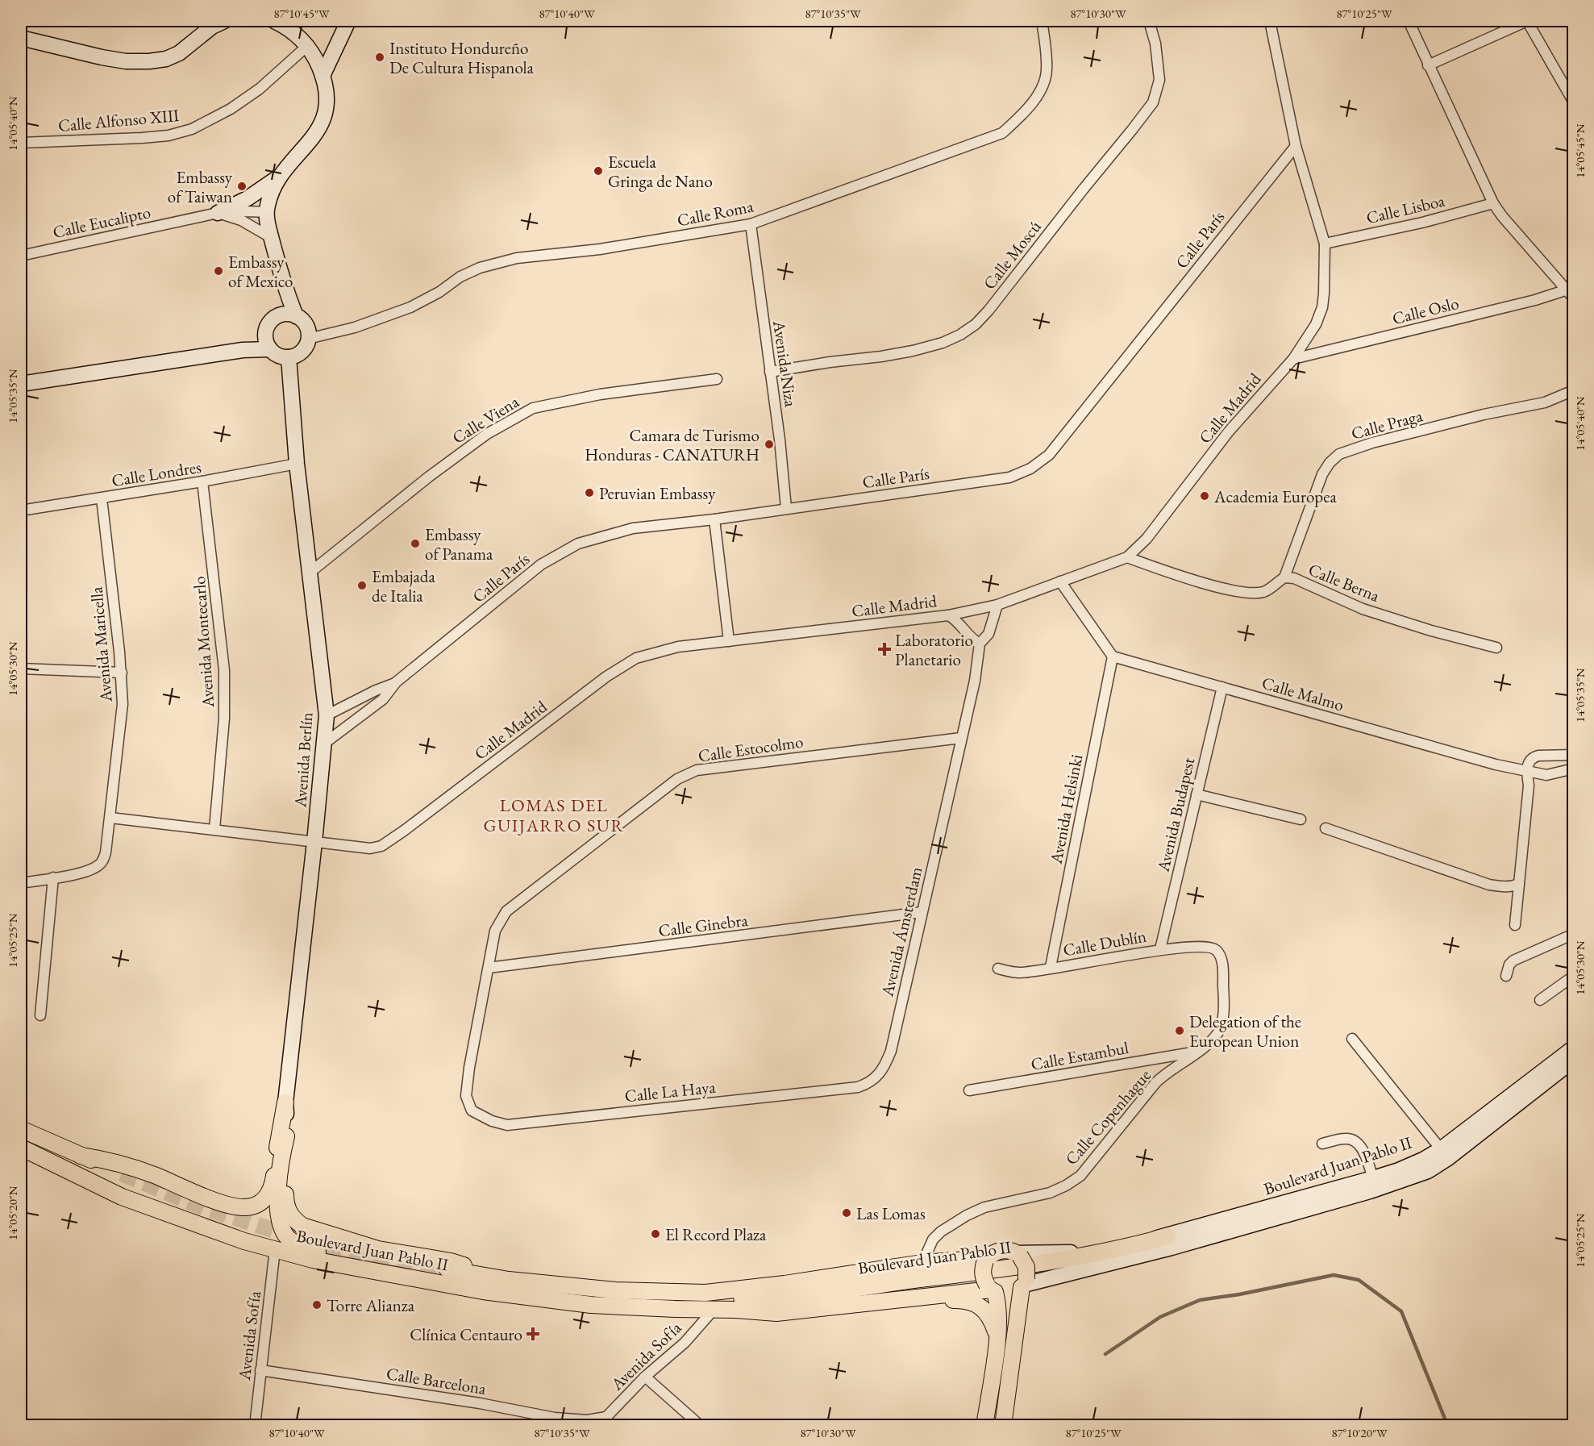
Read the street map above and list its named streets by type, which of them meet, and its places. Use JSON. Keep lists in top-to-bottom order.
{
  "streets": {
    "main road": ["Boulevard Juan Pablo II"],
    "street": [
      "Calle Alfonso XIII",
      "Calle Lisboa",
      "Calle Roma",
      "Calle Eucalipto",
      "Calle París",
      "Calle Moscú",
      "Calle Oslo",
      "Avenida Niza",
      "Calle Madrid",
      "Calle Viena",
      "Calle Praga",
      "Calle Londres",
      "Calle Berna",
      "Avenida Montecarlo",
      "Avenida Maricella",
      "Calle Malmo",
      "Calle Estocolmo",
      "Avenida Berlín",
      "Avenida Helsinki",
      "Avenida Budapest",
      "Calle Ginebra",
      "Avenida Ámsterdam",
      "Calle Dublín",
      "Calle Estambul",
      "Calle La Haya",
      "Calle Copenhague",
      "Avenida Sofía",
      "Calle Barcelona"
    ]
  },
  "crossings": [
    ["Calle Lisboa", "Calle Madrid"],
    ["Calle Roma", "Avenida Niza"],
    ["Calle Roma", "Avenida Berlín"],
    ["Calle París", "Avenida Niza"],
    ["Calle París", "Calle Madrid"],
    ["Calle París", "Avenida Berlín"],
    ["Calle Moscú", "Avenida Niza"],
    ["Calle Oslo", "Calle Madrid"],
    ["Calle Madrid", "Calle Berna"],
    ["Calle Madrid", "Avenida Montecarlo"],
    ["Calle Madrid", "Avenida Maricella"],
    ["Calle Madrid", "Avenida Berlín"],
    ["Calle Madrid", "Avenida Ámsterdam"],
    ["Calle Viena", "Avenida Berlín"],
    ["Calle Praga", "Calle Berna"],
    ["Calle Londres", "Avenida Montecarlo"],
    ["Calle Londres", "Avenida Maricella"],
    ["Calle Londres", "Avenida Berlín"],
    ["Calle Malmo", "Avenida Helsinki"],
    ["Calle Malmo", "Avenida Budapest"],
    ["Calle Estocolmo", "Calle Ginebra"],
    ["Calle Estocolmo", "Avenida Ámsterdam"],
    ["Calle Estocolmo", "Calle La Haya"],
    ["Avenida Helsinki", "Calle Dublín"],
    ["Avenida Budapest", "Calle Dublín"],
    ["Calle Ginebra", "Avenida Ámsterdam"],
    ["Avenida Ámsterdam", "Calle La Haya"],
    ["Calle Dublín", "Calle Copenhague"],
    ["Calle Estambul", "Calle Copenhague"],
    ["Calle Copenhague", "Boulevard Juan Pablo II"],
    ["Boulevard Juan Pablo II", "Avenida Sofía"],
    ["Avenida Sofía", "Calle Barcelona"]
  ],
  "districts": ["LOMAS DEL GUIJARRO SUR"],
  "places": {
    "other": [
      "Instituto Hondureño De Cultura Hispanola",
      "Escuela Gringa de Nano",
      "Embassy of Taiwan",
      "Embassy of Mexico",
      "Camara de Turismo Honduras - CANATURH",
      "Peruvian Embassy",
      "Academia Europea",
      "Embassy of Panama",
      "Embajada de Italia",
      "Delegation of the European Union",
      "Las Lomas",
      "El Record Plaza",
      "Torre Alianza"
    ],
    "health": ["Laboratorio Planetario", "Clínica Centauro"]
  },
  "coordinates": [
    "87°10'45\"W",
    "87°10'40\"W",
    "87°10'35\"W",
    "87°10'30\"W",
    "87°10'25\"W",
    "14°05'40\"N",
    "14°05'45\"N",
    "14°05'35\"N",
    "14°05'30\"N",
    "14°05'25\"N",
    "14°05'20\"N",
    "87°10'20\"W"
  ]
}
